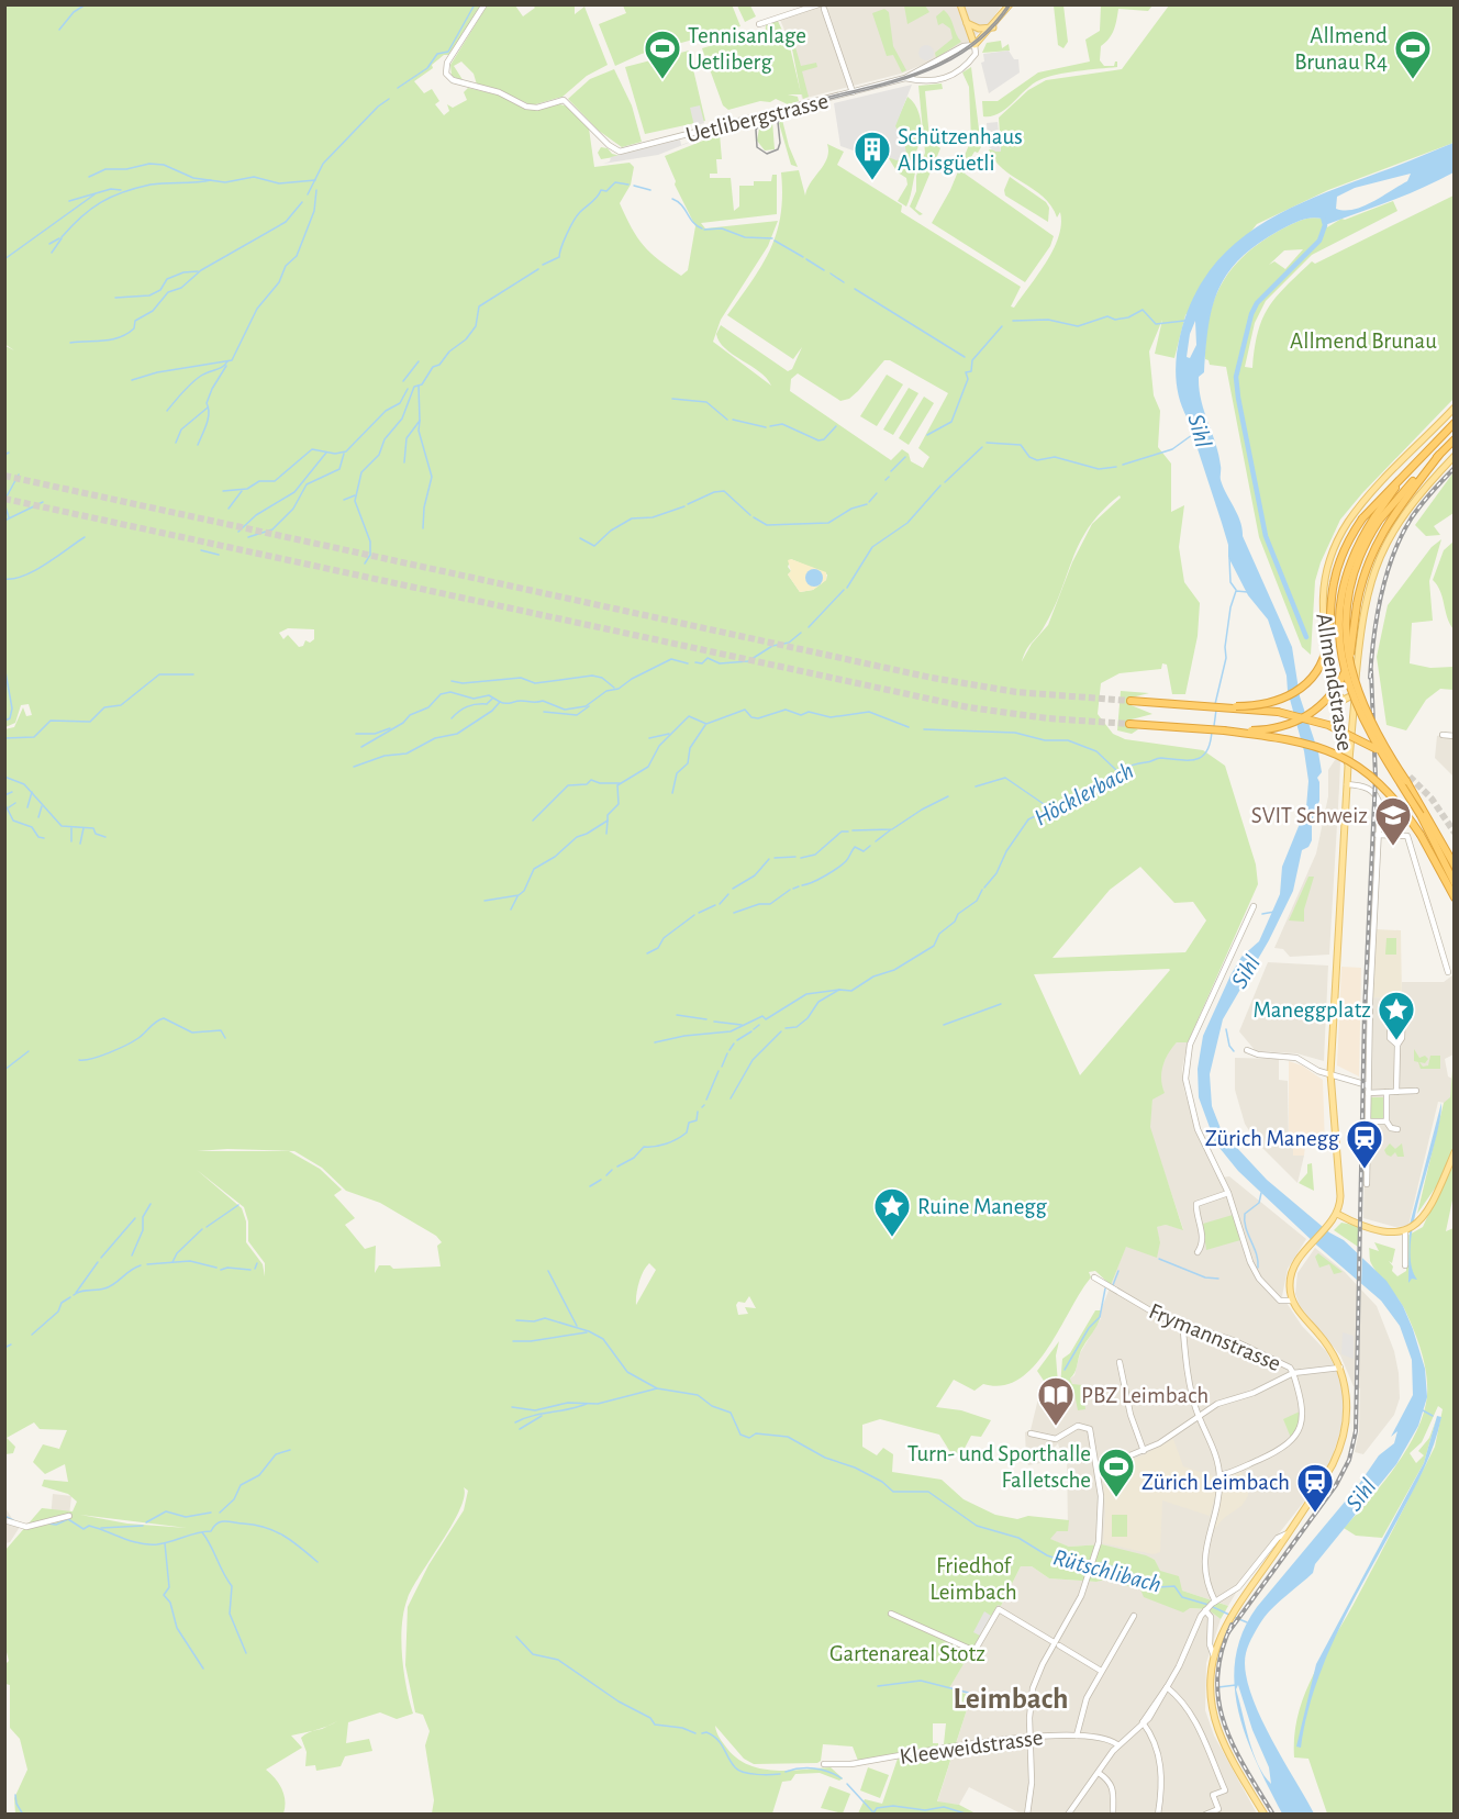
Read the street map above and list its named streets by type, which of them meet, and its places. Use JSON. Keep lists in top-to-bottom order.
{
  "streets": {
    "main road": ["Uetlibergstrasse", "Allmendstrasse"],
    "street": ["Frymannstrasse", "Kleeweidstrasse"]
  },
  "districts": ["Leimbach"],
  "water": ["Sihl", "Höcklerbach", "Rütschlibach"],
  "parks": ["Allmend Brunau", "Friedhof Leimbach", "Gartenareal Stotz"],
  "places": {
    "sports": ["Tennisanlage Uetliberg", "Allmend Brunau R4", "Turn- und Sporthalle Falletsche"],
    "building": ["Schützenhaus Albisgüetli"],
    "school or university": ["SVIT Schweiz"],
    "place": ["Maneggplatz", "Ruine Manegg"],
    "station": ["Zürich Manegg", "Zürich Leimbach"],
    "library": ["PBZ Leimbach"]
  }
}
